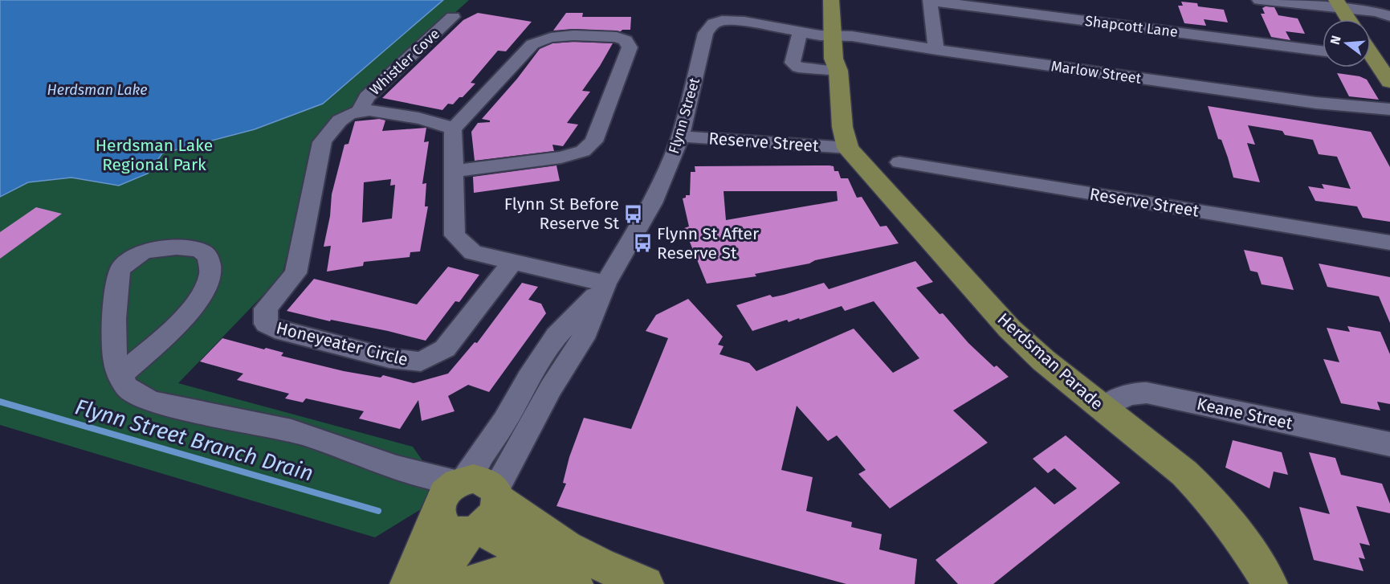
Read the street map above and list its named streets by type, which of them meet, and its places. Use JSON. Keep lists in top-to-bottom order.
{
  "streets": {
    "main road": ["Flynn Street", "Herdsman Parade"],
    "street": [
      "Shapcott Lane",
      "Whistler Cove",
      "Marlow Street",
      "Reserve Street",
      "Honeyeater Circle",
      "Keane Street"
    ]
  },
  "crossings": [
    ["Whistler Cove", "Honeyeater Circle"],
    ["Marlow Street", "Flynn Street"],
    ["Marlow Street", "Herdsman Parade"],
    ["Flynn Street", "Reserve Street"],
    ["Flynn Street", "Herdsman Parade"],
    ["Reserve Street", "Herdsman Parade"],
    ["Herdsman Parade", "Keane Street"]
  ],
  "water": ["Herdsman Lake", "Flynn Street Branch Drain"],
  "parks": ["Herdsman Lake Regional Park"],
  "places": {
    "bus stop": ["Flynn St Before Reserve St", "Flynn St After Reserve St"]
  },
  "north": "left"
}
